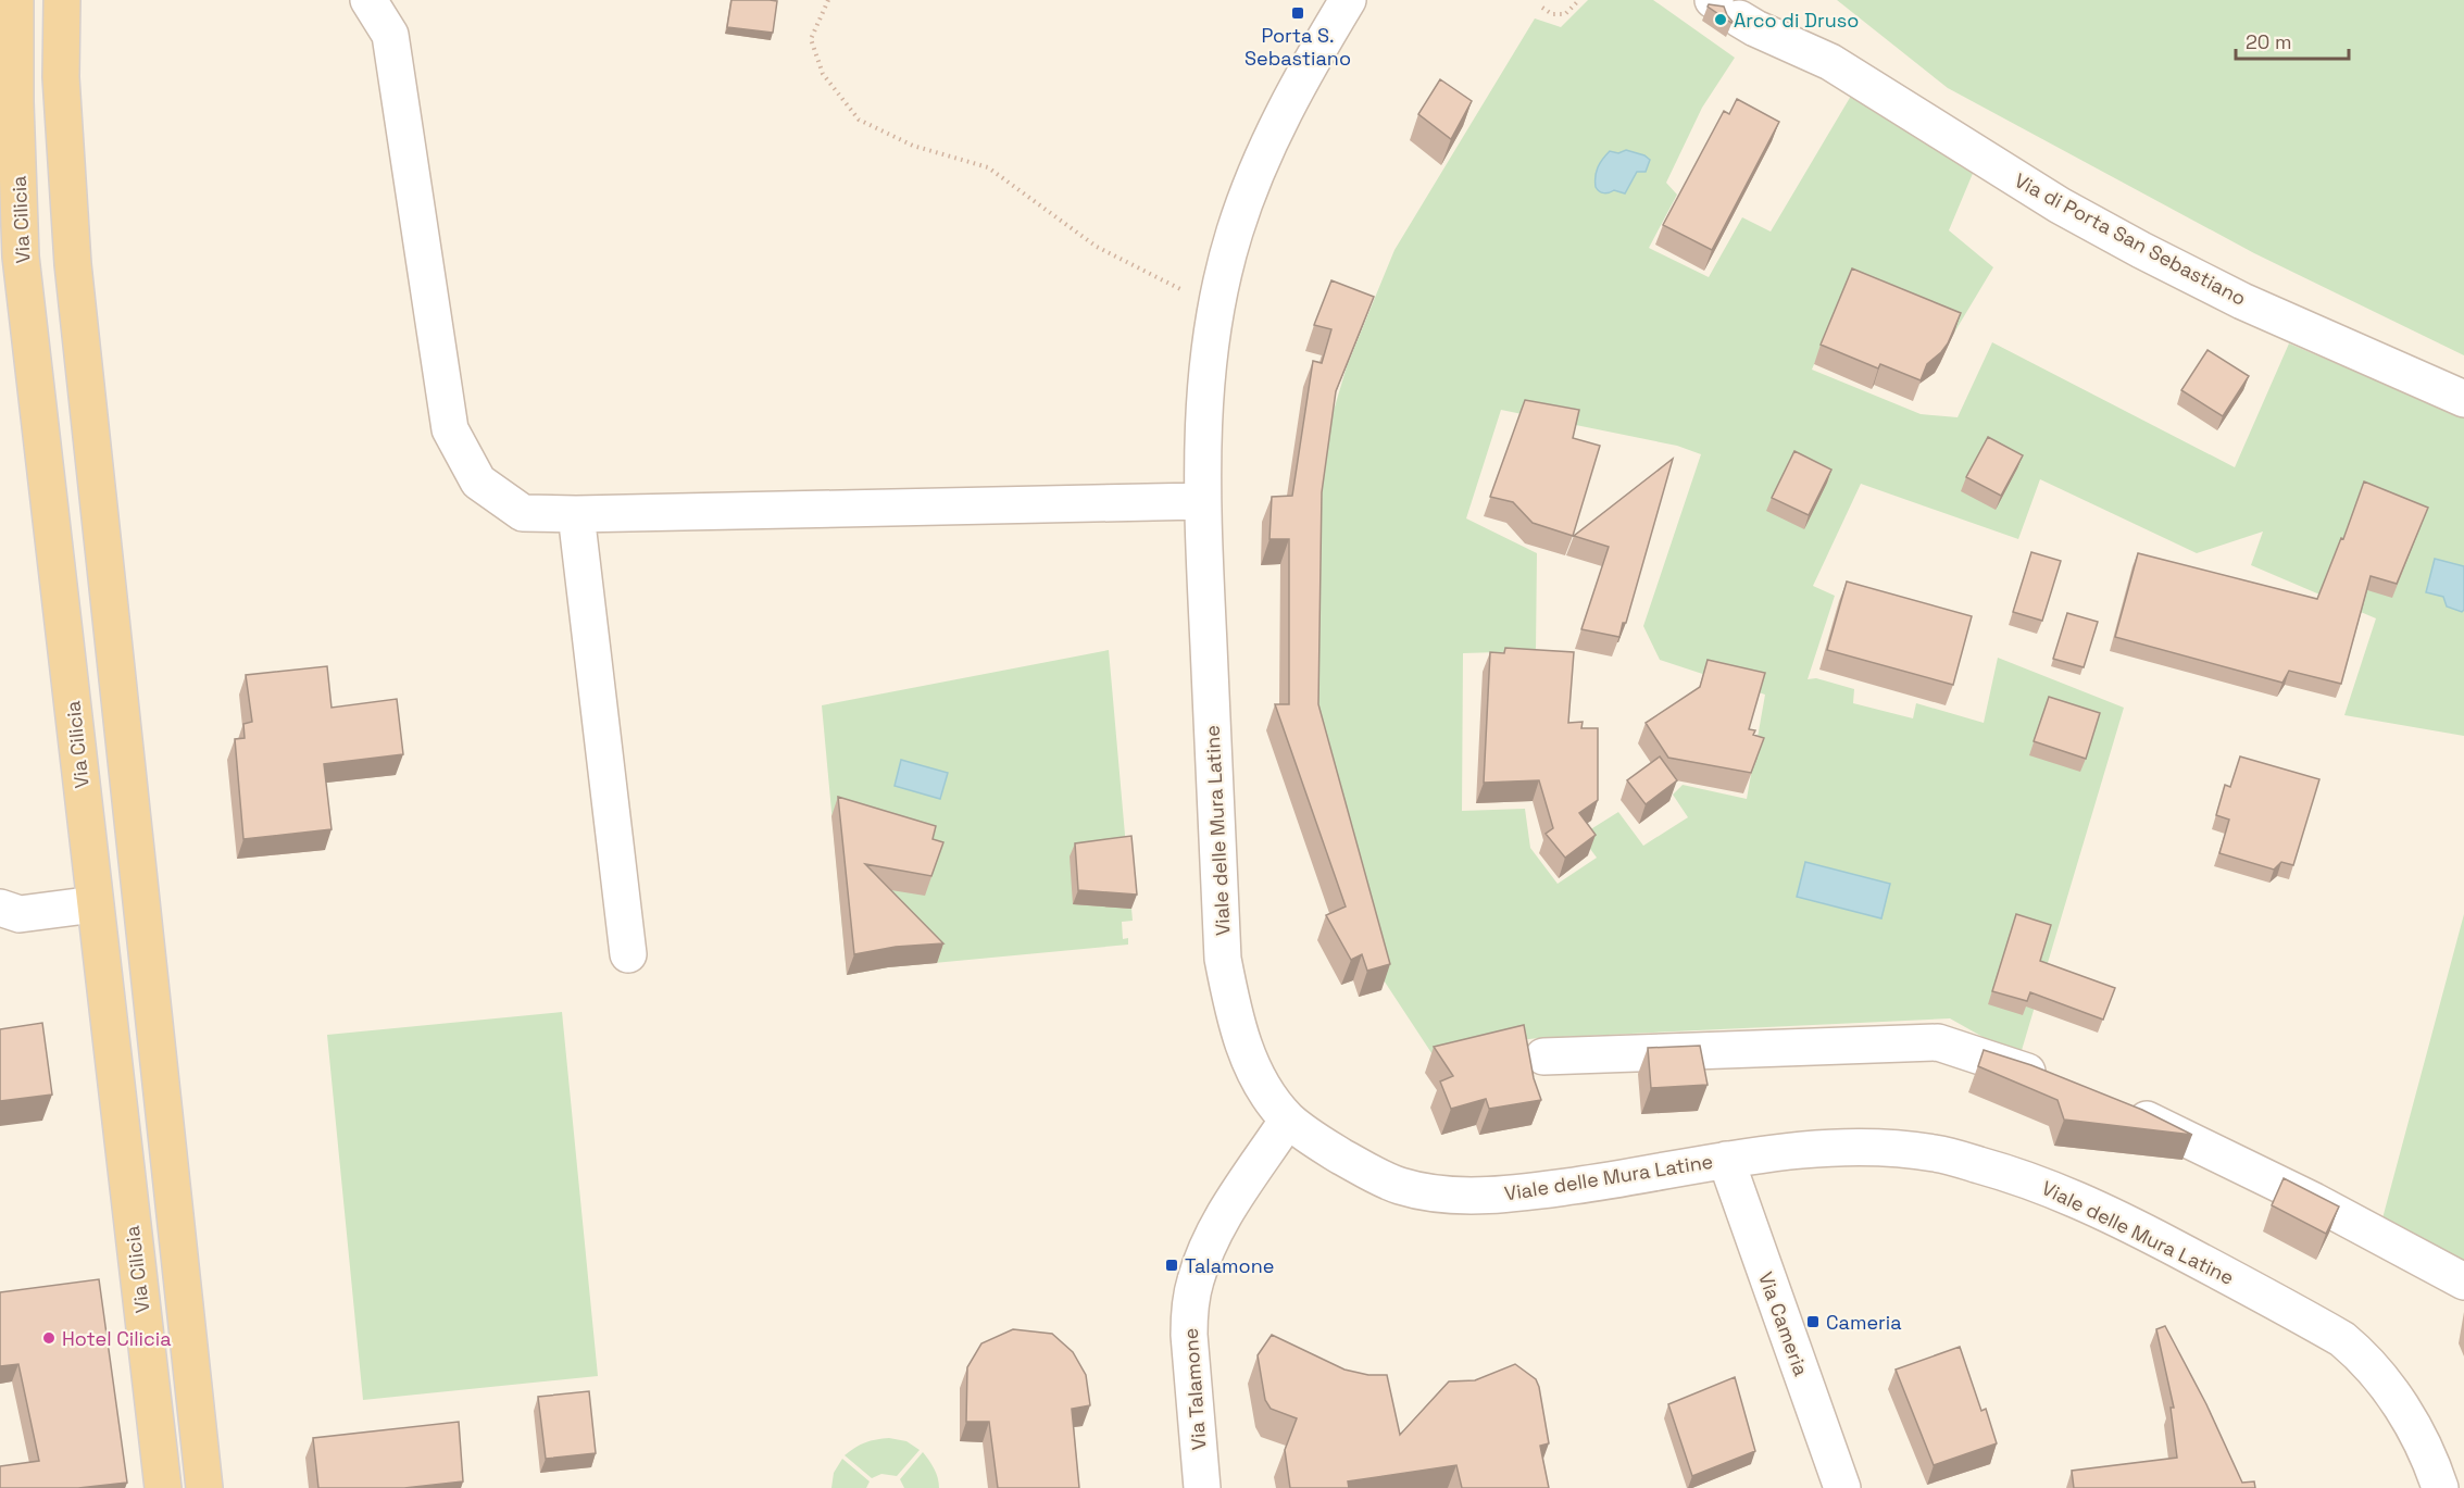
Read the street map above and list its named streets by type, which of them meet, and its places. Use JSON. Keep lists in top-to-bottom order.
{
  "streets": {
    "main road": ["Via Cilicia"],
    "street": [
      "Via di Porta San Sebastiano",
      "Viale delle Mura Latine",
      "Via Cameria",
      "Via Talamone"
    ]
  },
  "crossings": [
    ["Viale delle Mura Latine", "Via Cameria"],
    ["Viale delle Mura Latine", "Via Talamone"]
  ],
  "places": {
    "transit": ["Porta S. Sebastiano", "Talamone", "Cameria"],
    "other": ["Arco di Druso", "Hotel Cilicia"]
  },
  "scale_bar": "20 m"
}
